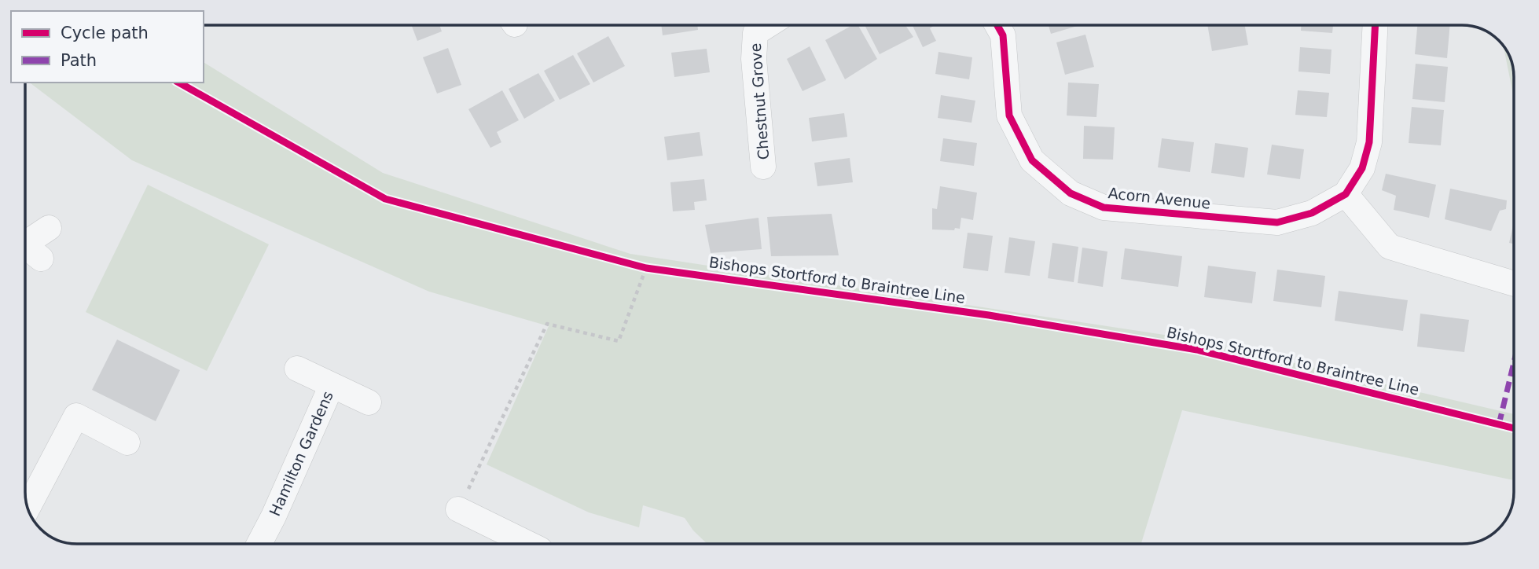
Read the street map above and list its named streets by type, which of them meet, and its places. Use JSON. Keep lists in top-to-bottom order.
{
  "streets": {
    "street": ["Chestnut Grove", "Acorn Avenue", "Hamilton Gardens"],
    "cycle path": ["Bishops Stortford to Braintree Line"]
  },
  "legend": ["Cycle path", "Path"]
}
